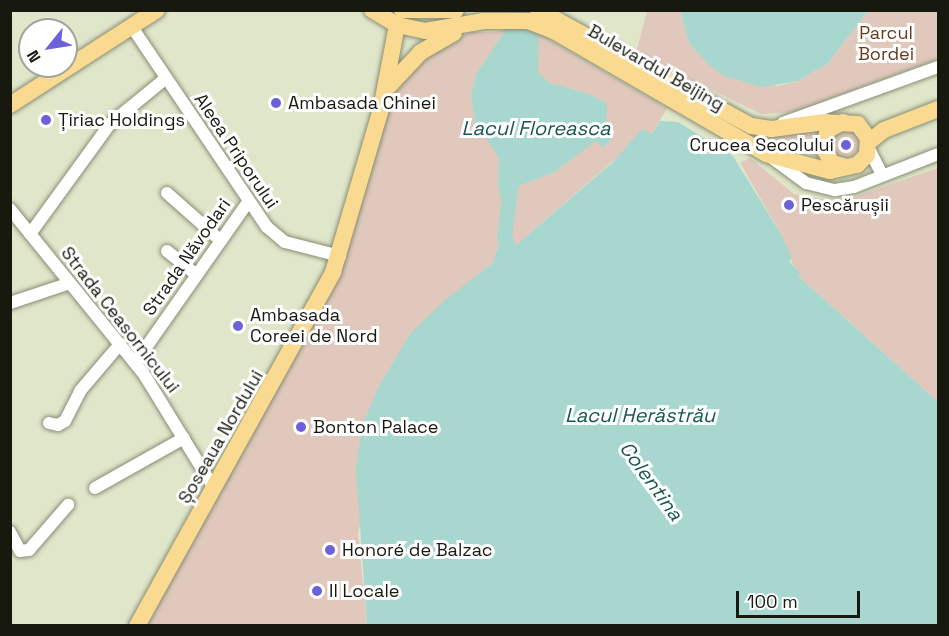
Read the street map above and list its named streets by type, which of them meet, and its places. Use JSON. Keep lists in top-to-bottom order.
{
  "streets": {
    "main road": ["Bulevardul Beijing", "Șoseaua Nordului"],
    "street": ["Aleea Priporului", "Strada Năvodari", "Strada Ceasornicului"]
  },
  "crossings": [
    ["Bulevardul Beijing", "Șoseaua Nordului"],
    ["Aleea Priporului", "Strada Năvodari"],
    ["Aleea Priporului", "Șoseaua Nordului"],
    ["Strada Năvodari", "Strada Ceasornicului"],
    ["Strada Ceasornicului", "Șoseaua Nordului"]
  ],
  "water": ["Lacul Floreasca", "Lacul Herăstrău", "Colentina"],
  "parks": ["Parcul Bordei"],
  "places": [
    "Ambasada Chinei",
    "Țiriac Holdings",
    "Crucea Secolului",
    "Pescărușii",
    "Ambasada Coreei de Nord",
    "Bonton Palace",
    "Honoré de Balzac",
    "Il Locale"
  ],
  "scale_bar": "100 m",
  "north": "bottom left"
}
